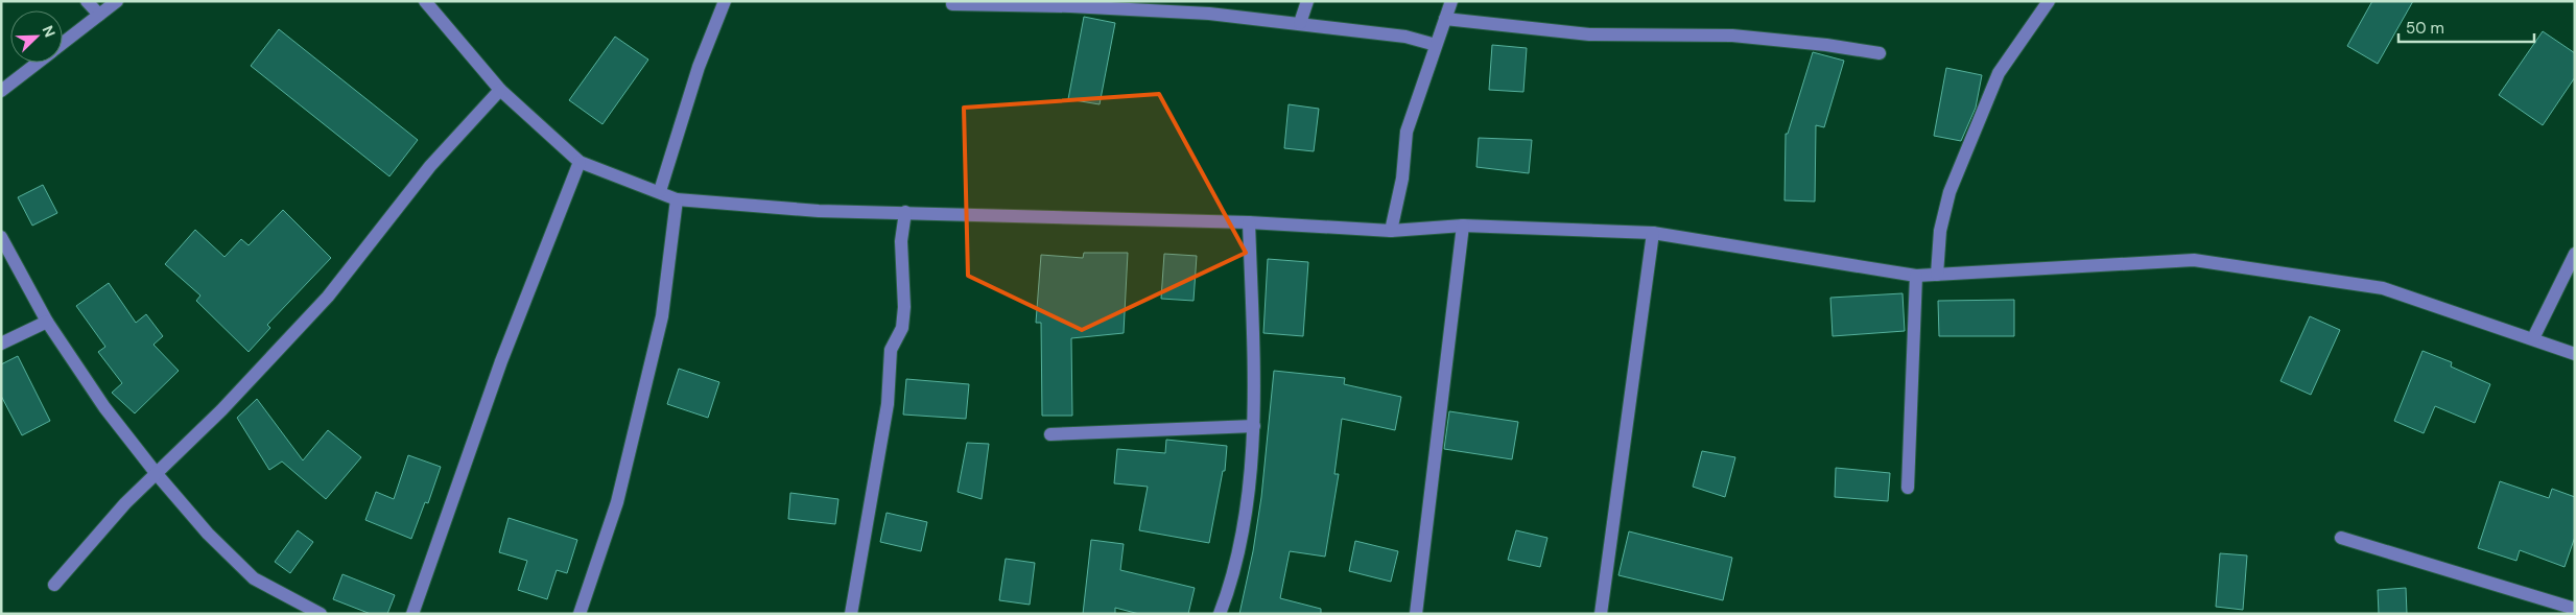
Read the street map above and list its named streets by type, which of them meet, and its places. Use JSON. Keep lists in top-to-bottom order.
{
  "scale_bar": "50 m",
  "north": "top right"
}
